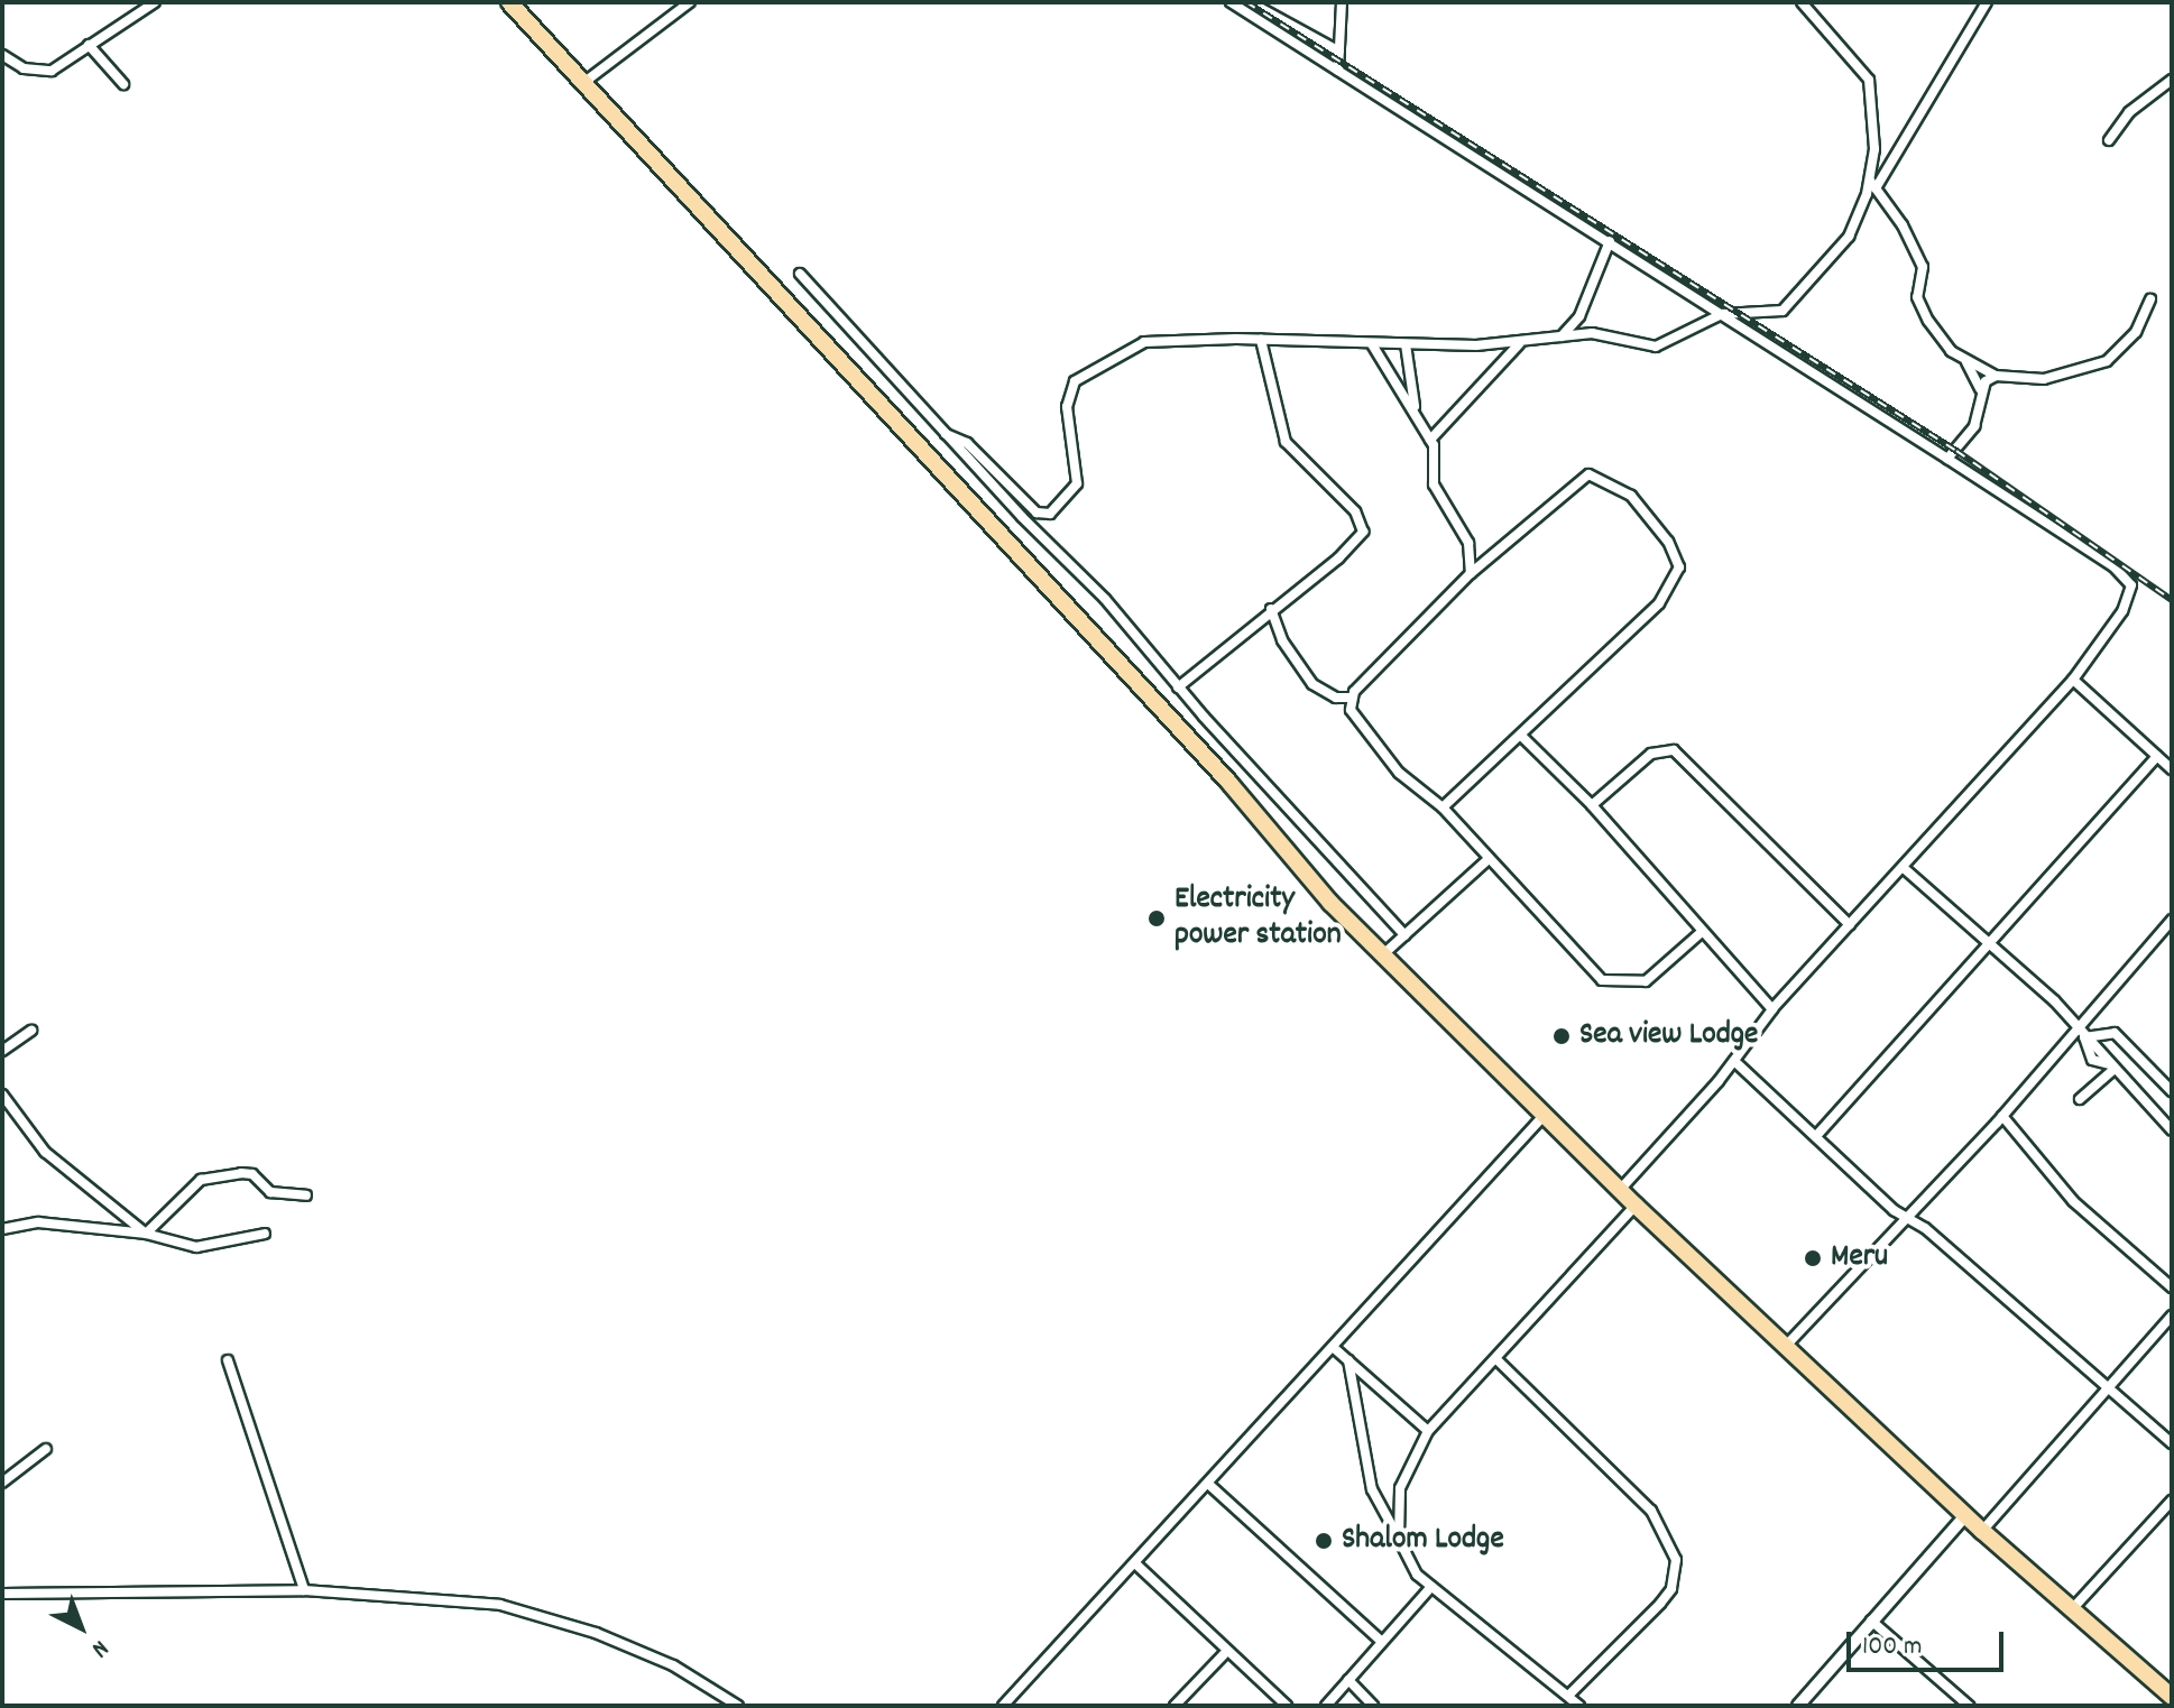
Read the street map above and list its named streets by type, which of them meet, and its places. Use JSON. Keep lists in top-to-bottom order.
{
  "places": [
    "Electricity power station",
    "Sea view Lodge",
    "Meru",
    "Shalom Lodge"
  ],
  "scale_bar": "100 m",
  "north": "bottom right"
}
